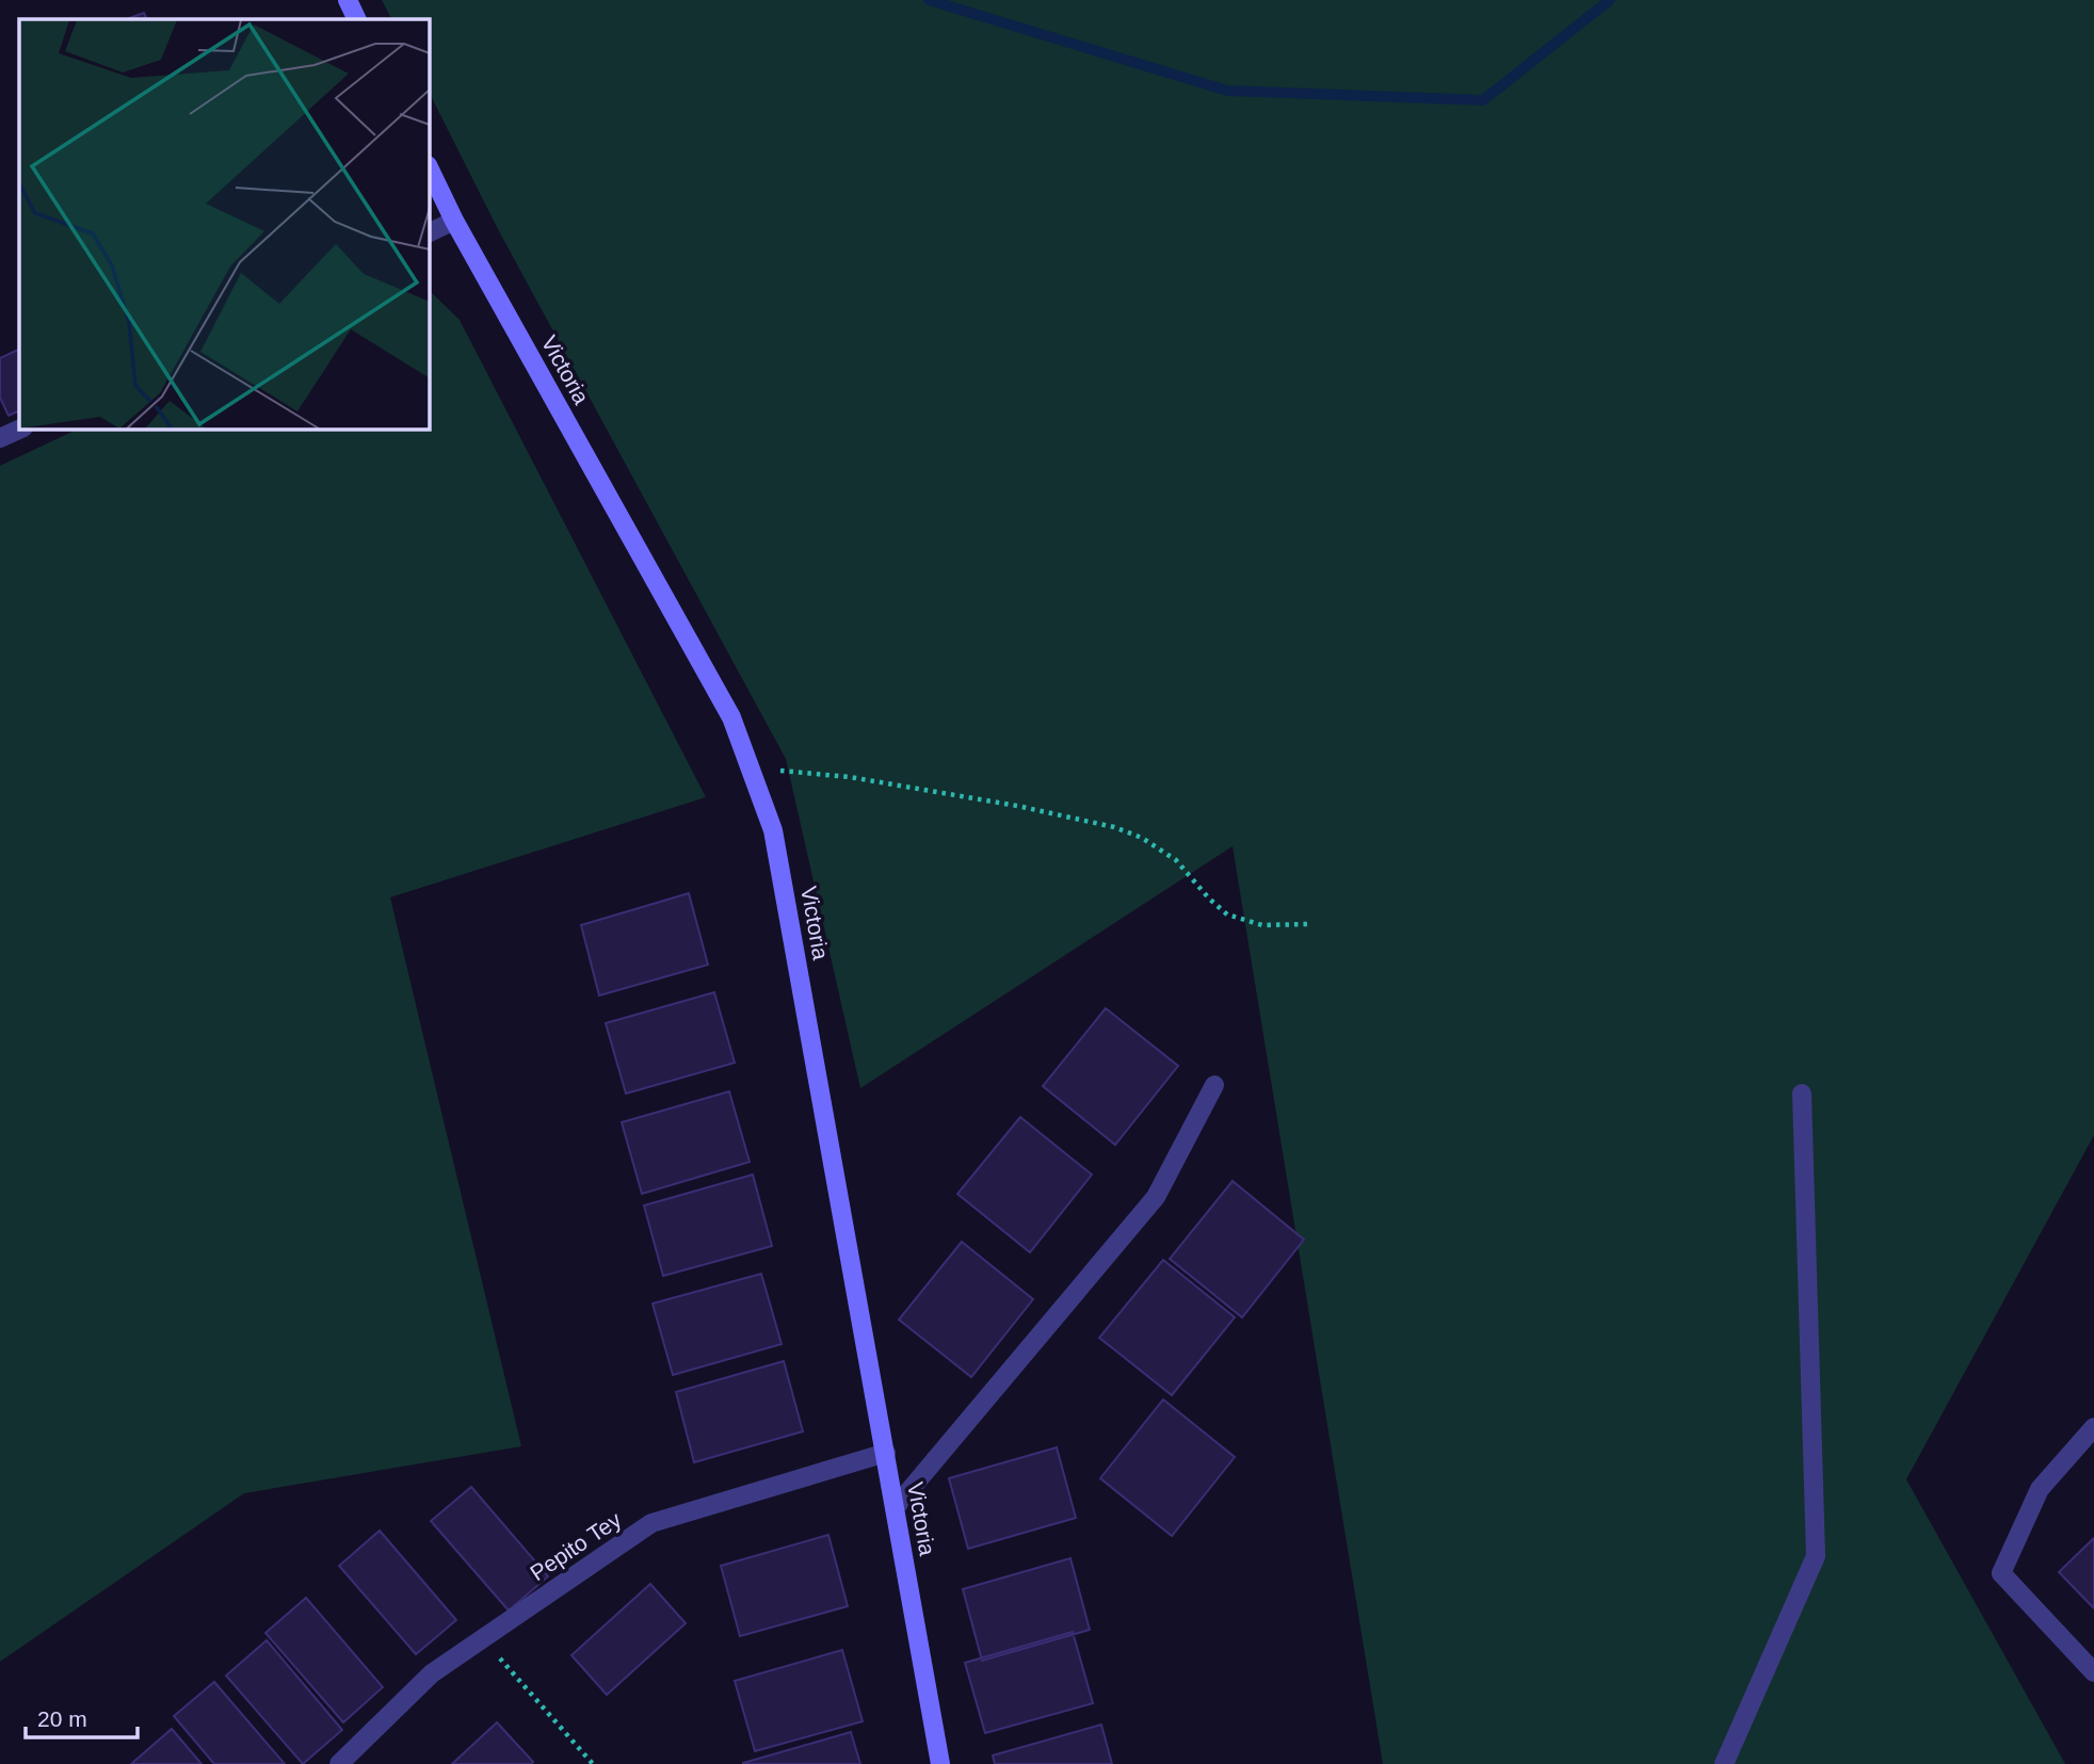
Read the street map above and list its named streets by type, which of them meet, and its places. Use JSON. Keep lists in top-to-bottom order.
{
  "streets": {
    "main road": ["Victoria"],
    "street": ["Pepito Tey"]
  },
  "crossings": [
    ["Victoria", "Pepito Tey"]
  ],
  "scale_bar": "20 m"
}
